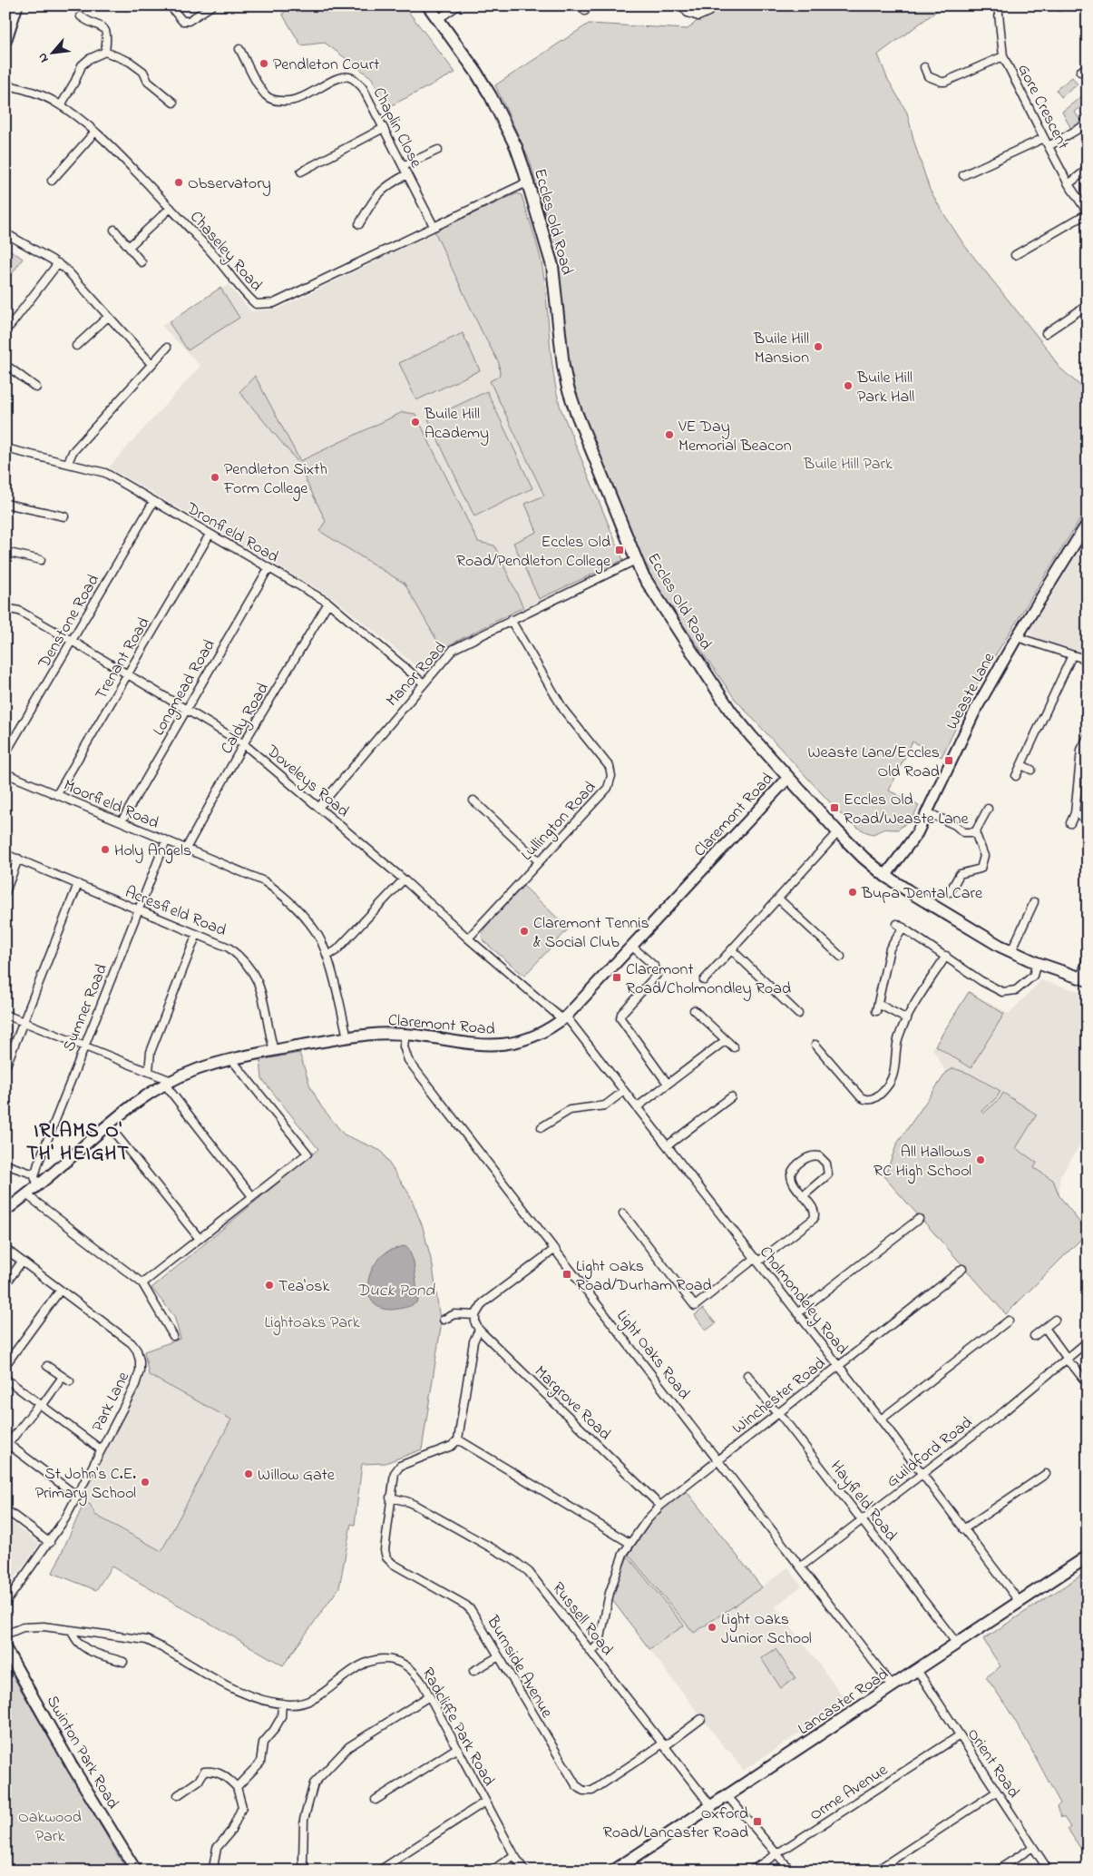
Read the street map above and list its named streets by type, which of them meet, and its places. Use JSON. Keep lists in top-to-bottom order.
{
  "streets": {
    "main road": [
      "Eccles Old Road",
      "Weaste Lane",
      "Claremont Road",
      "Lancaster Road",
      "Swinton Park Road"
    ],
    "street": [
      "Gore Crescent",
      "Chaplin Close",
      "Chaseley Road",
      "Dronfield Road",
      "Denstone Road",
      "Trenant Road",
      "Manor Road",
      "Longmead Road",
      "Caldy Road",
      "Doveleys Road",
      "Moorfield Road",
      "Lullington Road",
      "Acresfield Road",
      "Sumner Road",
      "Cholmondeley Road",
      "Light Oaks Road",
      "Winchester Road",
      "Park Lane",
      "Margrove Road",
      "Guildford Road",
      "Hayfield Road",
      "Russell Road",
      "Burnside Avenue",
      "Radcliffe Park Road",
      "Orient Road",
      "Orme Avenue"
    ]
  },
  "crossings": [
    ["Chaplin Close", "Chaseley Road"],
    ["Eccles Old Road", "Chaseley Road"],
    ["Eccles Old Road", "Manor Road"],
    ["Eccles Old Road", "Weaste Lane"],
    ["Eccles Old Road", "Claremont Road"],
    ["Dronfield Road", "Denstone Road"],
    ["Dronfield Road", "Trenant Road"],
    ["Dronfield Road", "Manor Road"],
    ["Dronfield Road", "Longmead Road"],
    ["Dronfield Road", "Caldy Road"],
    ["Denstone Road", "Doveleys Road"],
    ["Trenant Road", "Doveleys Road"],
    ["Trenant Road", "Moorfield Road"],
    ["Manor Road", "Doveleys Road"],
    ["Manor Road", "Lullington Road"],
    ["Longmead Road", "Doveleys Road"],
    ["Longmead Road", "Moorfield Road"],
    ["Caldy Road", "Doveleys Road"],
    ["Caldy Road", "Moorfield Road"],
    ["Doveleys Road", "Claremont Road"],
    ["Doveleys Road", "Lullington Road"],
    ["Doveleys Road", "Cholmondeley Road"],
    ["Moorfield Road", "Claremont Road"],
    ["Moorfield Road", "Sumner Road"],
    ["Claremont Road", "Acresfield Road"],
    ["Claremont Road", "Cholmondeley Road"],
    ["Claremont Road", "Light Oaks Road"],
    ["Acresfield Road", "Sumner Road"],
    ["Cholmondeley Road", "Winchester Road"],
    ["Cholmondeley Road", "Guildford Road"],
    ["Cholmondeley Road", "Lancaster Road"],
    ["Light Oaks Road", "Winchester Road"],
    ["Light Oaks Road", "Guildford Road"],
    ["Light Oaks Road", "Lancaster Road"],
    ["Winchester Road", "Margrove Road"],
    ["Winchester Road", "Hayfield Road"],
    ["Winchester Road", "Russell Road"],
    ["Guildford Road", "Hayfield Road"],
    ["Hayfield Road", "Lancaster Road"],
    ["Russell Road", "Burnside Avenue"],
    ["Russell Road", "Lancaster Road"],
    ["Lancaster Road", "Orient Road"],
    ["Orient Road", "Orme Avenue"]
  ],
  "districts": ["IRLAMS O' TH' HEIGHT"],
  "water": ["Duck Pond"],
  "parks": ["Buile Hill Park", "Lightoaks Park", "Oakwood Park"],
  "places": {
    "other": [
      "Pendleton Court",
      "Observatory",
      "Buile Hill Mansion",
      "Buile Hill Park Hall",
      "Buile Hill Academy",
      "VE Day Memorial Beacon",
      "Pendleton Sixth Form College",
      "Holy Angels",
      "Bupa Dental Care",
      "Claremont Tennis & Social Club",
      "All Hallows RC High School",
      "Tea'osk",
      "Willow Gate",
      "St John's C.E. Primary School",
      "Light Oaks Junior School"
    ],
    "transit": [
      "Eccles Old Road/Pendleton College",
      "Weaste Lane/Eccles Old Road",
      "Eccles Old Road/Weaste Lane",
      "Claremont Road/Cholmondley Road",
      "Light Oaks Road/Durham Road",
      "Oxford Road/Lancaster Road"
    ]
  },
  "north": "bottom left"
}
